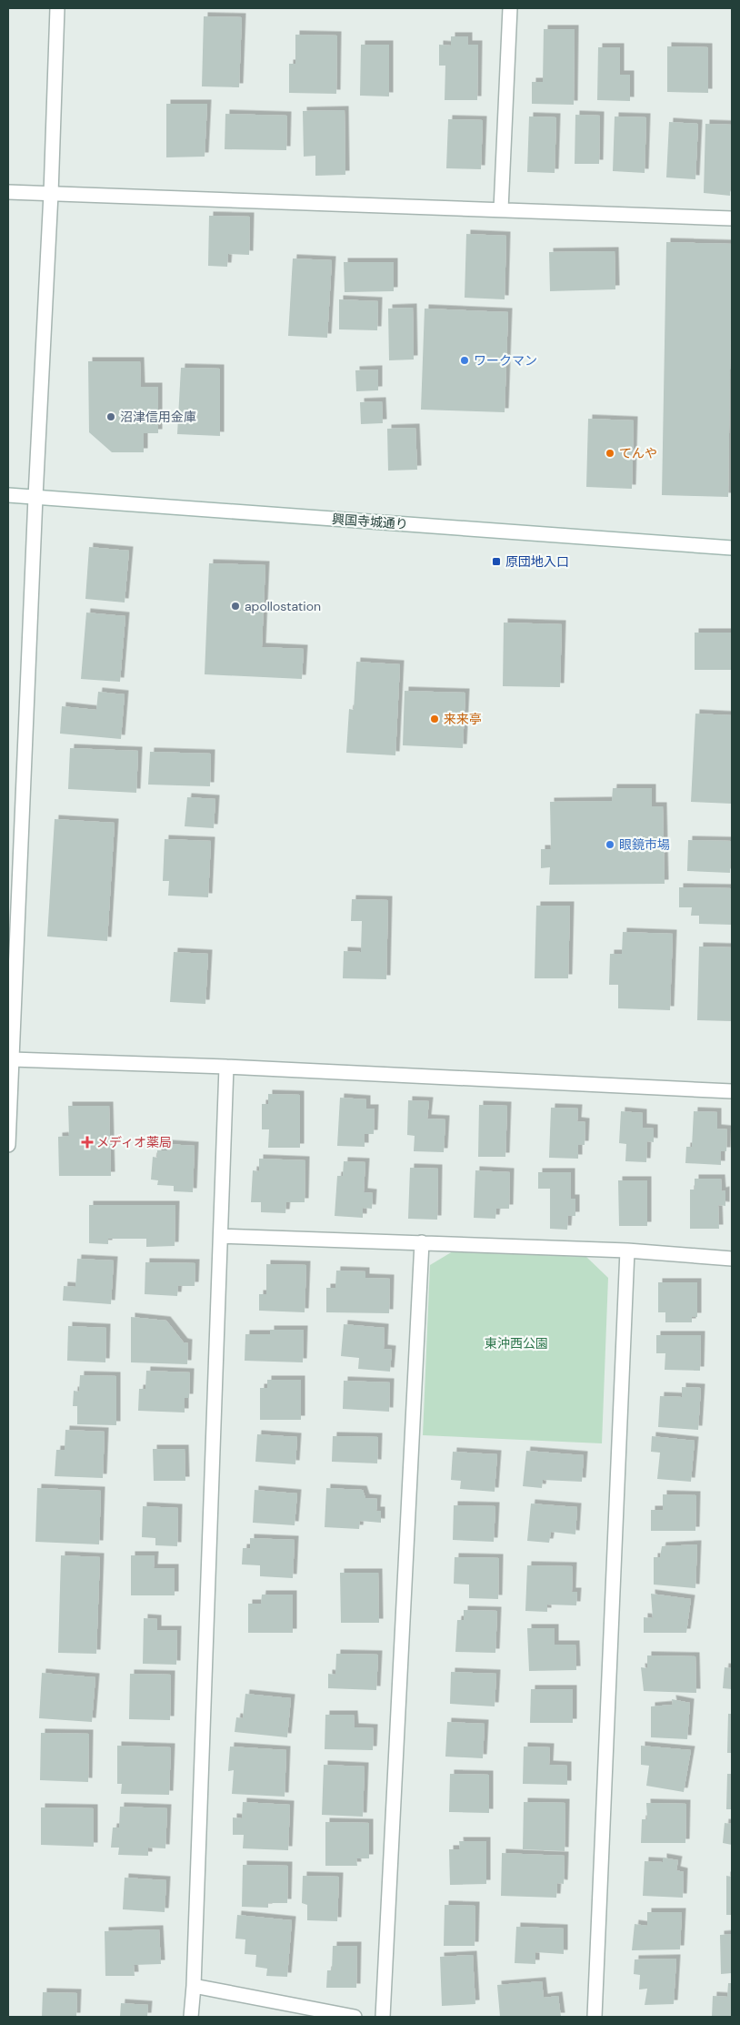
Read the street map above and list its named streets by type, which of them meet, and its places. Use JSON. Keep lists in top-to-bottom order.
{
  "streets": {
    "street": ["興国寺城通り"]
  },
  "parks": ["東沖西公園"],
  "places": {
    "other": [
      "ワークマン",
      "沼津信用金庫",
      "てんや",
      "apollostation",
      "来来亭",
      "眼鏡市場"
    ],
    "transit": ["原団地入口"],
    "health": ["メディオ薬局"]
  }
}
